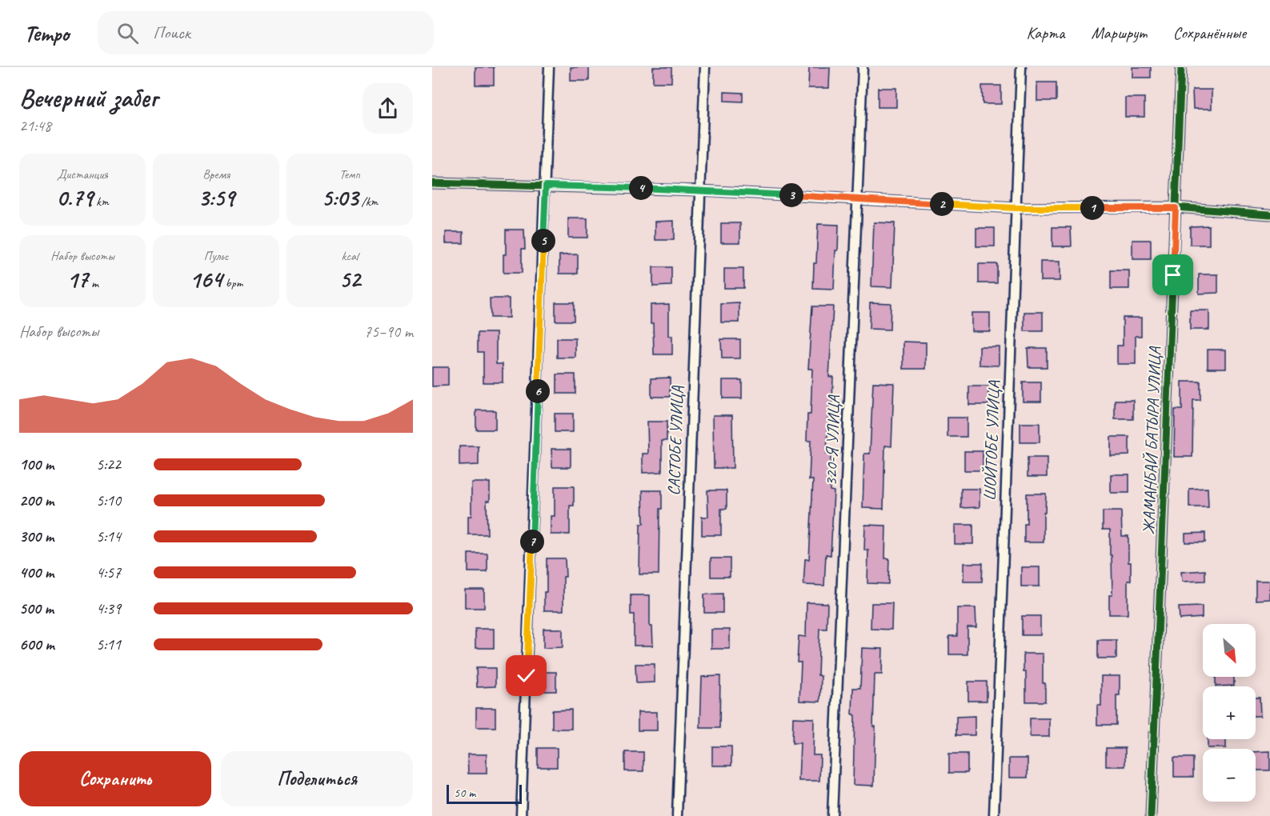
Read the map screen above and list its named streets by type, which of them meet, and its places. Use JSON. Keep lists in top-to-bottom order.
{
  "streets": {
    "street": [
      "САСТОБЕ УЛИЦА",
      "320-Я УЛИЦА",
      "ШОЙТОБЕ УЛИЦА",
      "ЖАМАНБАЙ БАТЫРА УЛИЦА"
    ]
  },
  "scale_bar": "50 m",
  "north": "bottom right",
  "page": {
    "header": "Tempo",
    "search": "Поиск",
    "nav": ["Карта", "Маршрут", "Сохранённые"],
    "heading": ["Вечерний забег", "21:48"],
    "stats": [
      ["Дистанция", "0.79 km"],
      ["Время", "3:59"],
      ["Темп", "5:03 /km"],
      ["Набор высоты", "17 m"],
      ["Пульс", "164 bpm"],
      ["kcal", "52"]
    ],
    "pins": [
      "4",
      "3",
      "2",
      "1",
      "5",
      "6",
      "7"
    ],
    "chart": ["Набор высоты", "75–90 m"],
    "list": [
      {
        "name": "100 m",
        "note": "5:22"
      },
      {
        "name": "200 m",
        "note": "5:10"
      },
      {
        "name": "300 m",
        "note": "5:14"
      },
      {
        "name": "400 m",
        "note": "4:57"
      },
      {
        "name": "500 m",
        "note": "4:39"
      },
      {
        "name": "600 m",
        "note": "5:11"
      }
    ],
    "map_buttons": ["+", "−"],
    "buttons": ["Сохранить", "Поделиться"],
    "scale": "50 m"
  }
}
